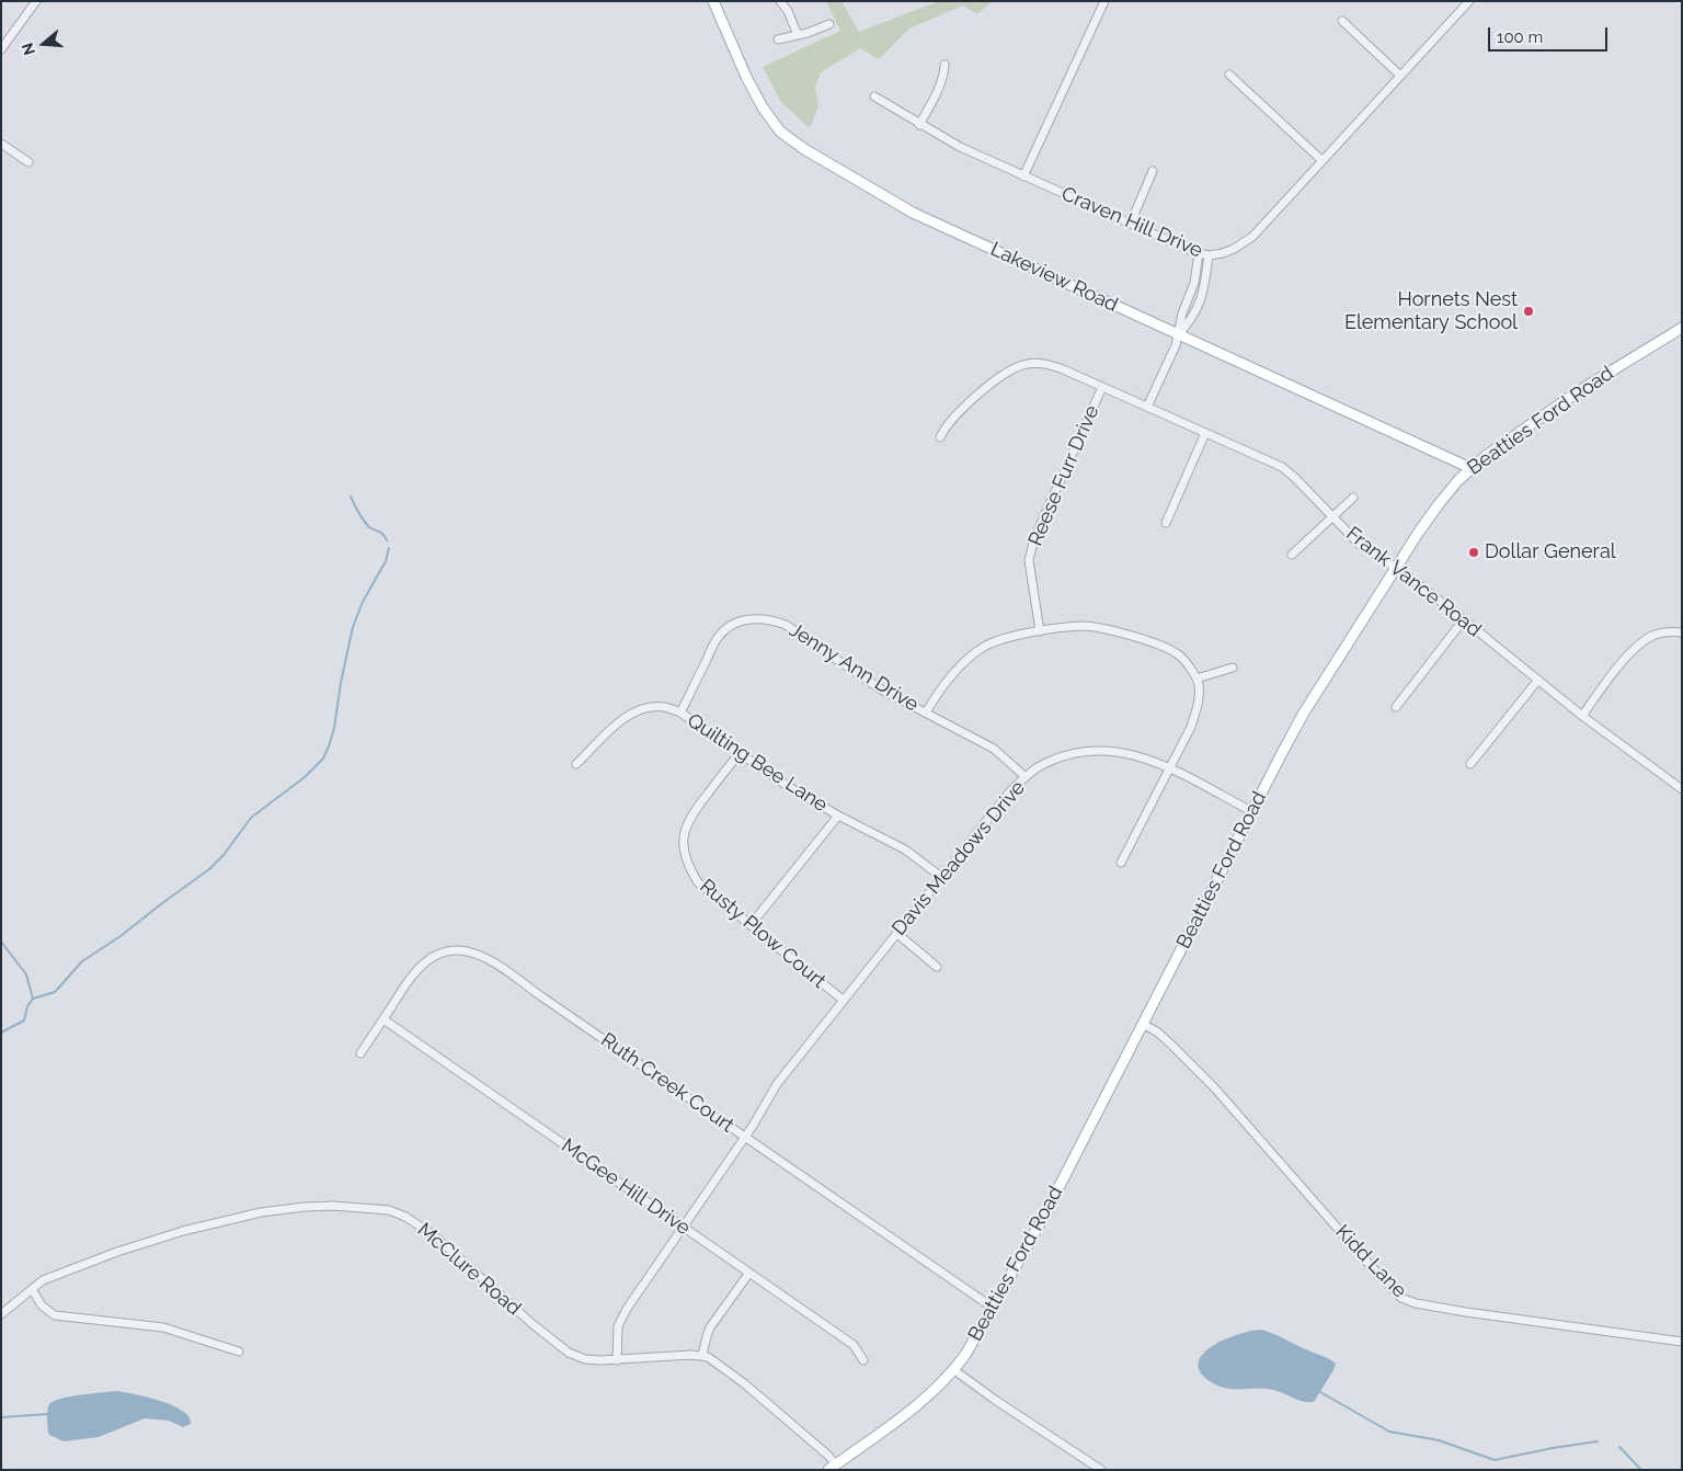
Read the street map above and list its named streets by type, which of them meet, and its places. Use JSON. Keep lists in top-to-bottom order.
{
  "streets": {
    "main road": ["Lakeview Road", "Beatties Ford Road"],
    "street": [
      "Craven Hill Drive",
      "Reese Furr Drive",
      "Frank Vance Road",
      "Jenny Ann Drive",
      "Quilting Bee Lane",
      "Davis Meadows Drive",
      "Rusty Plow Court",
      "Ruth Creek Court",
      "McGee Hill Drive",
      "Kidd Lane",
      "McClure Road"
    ]
  },
  "crossings": [
    ["Lakeview Road", "Beatties Ford Road"],
    ["Beatties Ford Road", "Frank Vance Road"],
    ["Beatties Ford Road", "Davis Meadows Drive"],
    ["Beatties Ford Road", "Ruth Creek Court"],
    ["Beatties Ford Road", "Kidd Lane"],
    ["Reese Furr Drive", "Frank Vance Road"],
    ["Jenny Ann Drive", "Quilting Bee Lane"],
    ["Jenny Ann Drive", "Davis Meadows Drive"],
    ["Quilting Bee Lane", "Davis Meadows Drive"],
    ["Quilting Bee Lane", "Rusty Plow Court"],
    ["Davis Meadows Drive", "Rusty Plow Court"],
    ["Davis Meadows Drive", "Ruth Creek Court"],
    ["Davis Meadows Drive", "McGee Hill Drive"],
    ["Davis Meadows Drive", "McClure Road"],
    ["Ruth Creek Court", "McGee Hill Drive"]
  ],
  "places": ["Hornets Nest Elementary School", "Dollar General"],
  "scale_bar": "100 m",
  "north": "left"
}
